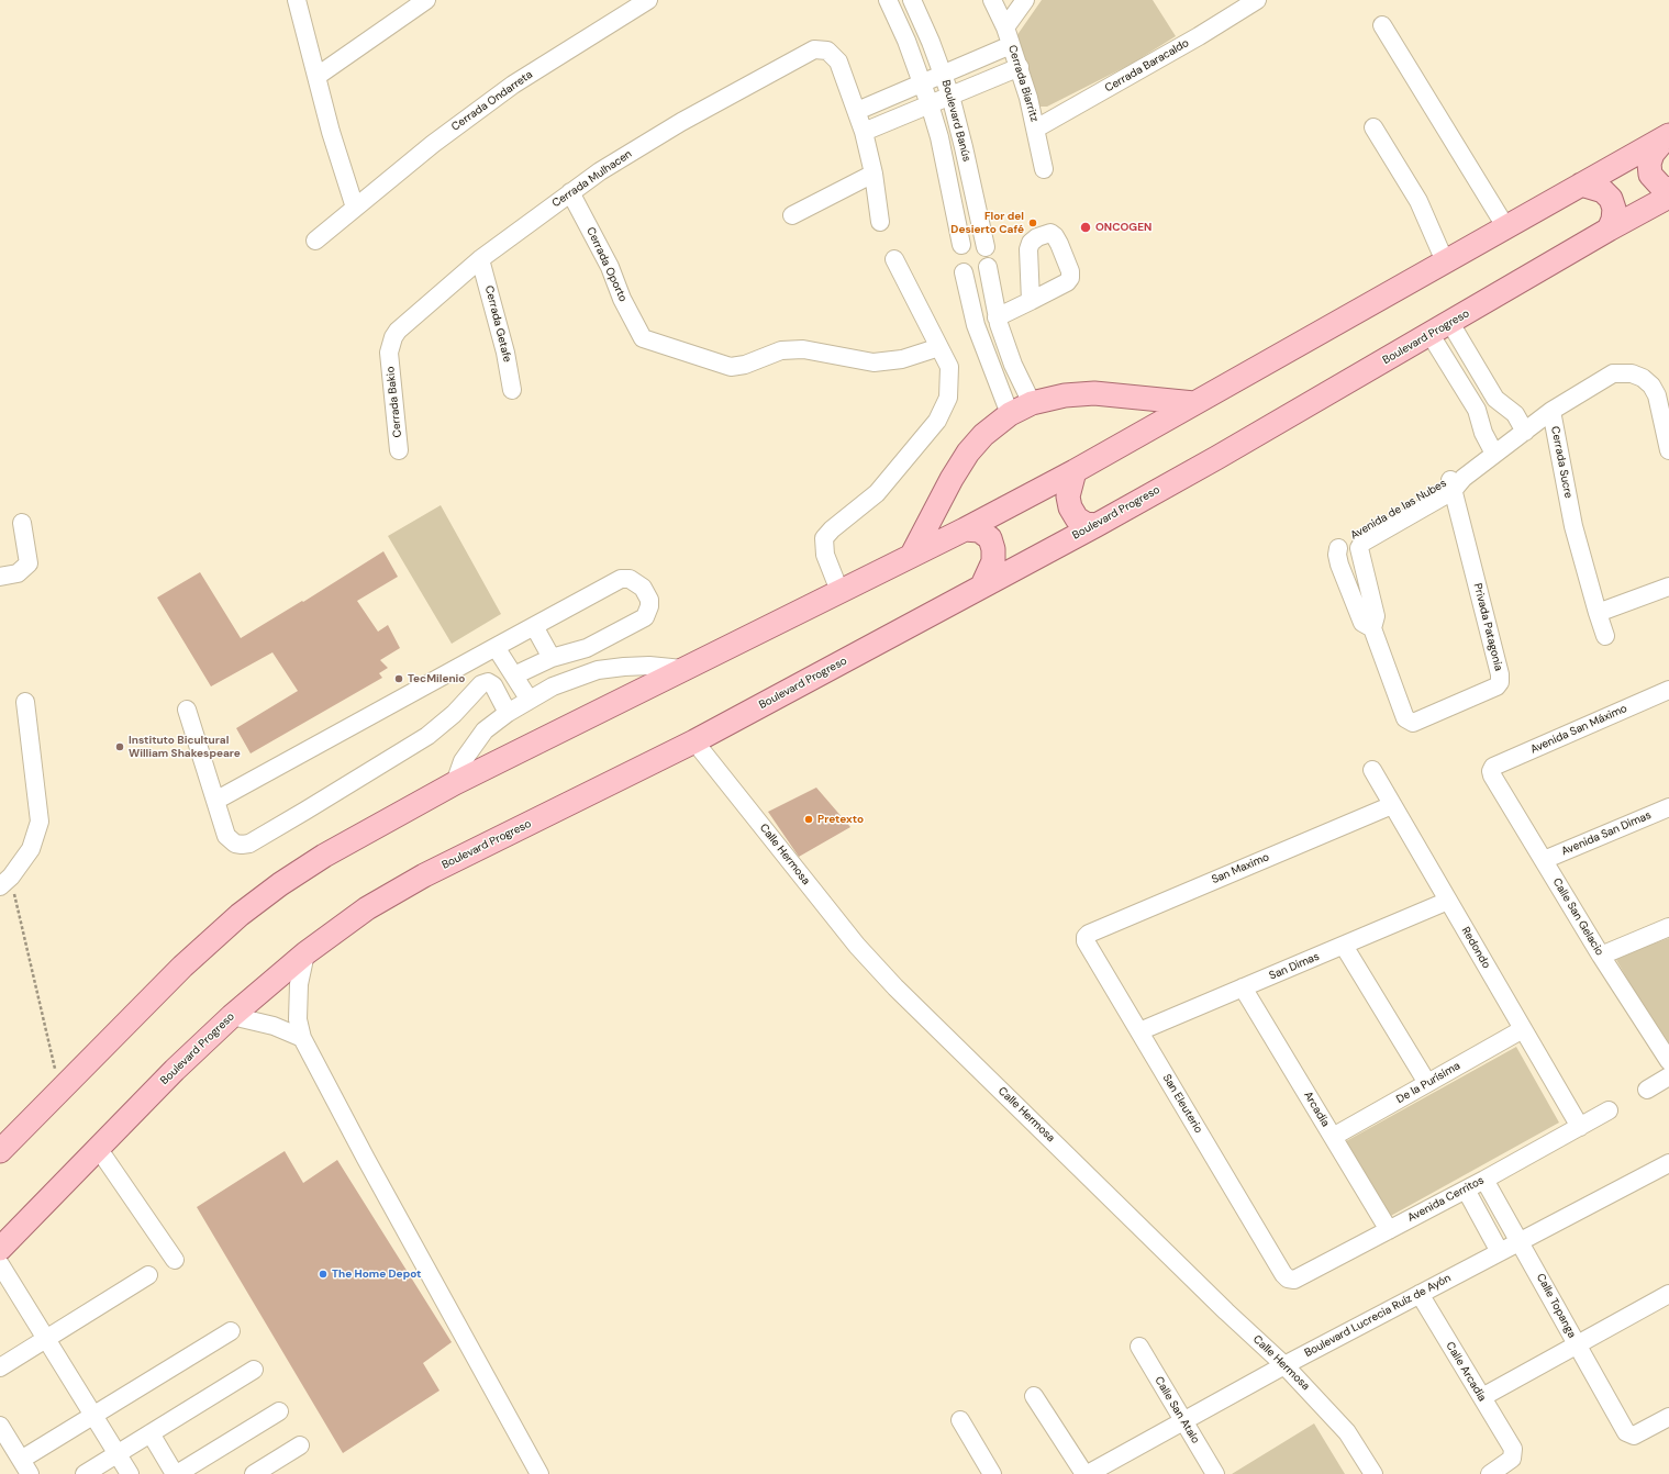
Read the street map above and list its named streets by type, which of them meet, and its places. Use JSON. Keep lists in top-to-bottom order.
{
  "streets": {
    "main road": ["Boulevard Progreso"],
    "street": [
      "Cerrada Baracaldo",
      "Cerrada Biarritz",
      "Cerrada Ondarreta",
      "Boulevard Banús",
      "Cerrada Mulhacen",
      "Cerrada Oporto",
      "Cerrada Getafe",
      "Cerrada Bakio",
      "Cerrada Sucre",
      "Avenida de las Nubes",
      "Privada Patagonia",
      "Avenida San Máximo",
      "Avenida San Dimas",
      "Calle Hermosa",
      "San Maximo",
      "Calle San Gelacio",
      "Redondo",
      "San Dimas",
      "De la Purísima",
      "San Eleuterio",
      "Arcadia",
      "Avenida Cerritos",
      "Calle Topanga",
      "Boulevard Lucrecia Ruíz de Ayón",
      "Calle Arcadia",
      "Calle San Atalo"
    ]
  },
  "crossings": [
    ["Cerrada Baracaldo", "Cerrada Biarritz"],
    ["Cerrada Mulhacen", "Cerrada Oporto"],
    ["Cerrada Mulhacen", "Cerrada Getafe"],
    ["Cerrada Mulhacen", "Cerrada Bakio"],
    ["Boulevard Progreso", "Calle Hermosa"],
    ["Cerrada Sucre", "Avenida de las Nubes"],
    ["Avenida de las Nubes", "Privada Patagonia"],
    ["Avenida San Máximo", "Calle San Gelacio"],
    ["Avenida San Dimas", "Calle San Gelacio"],
    ["Calle Hermosa", "Boulevard Lucrecia Ruíz de Ayón"],
    ["San Maximo", "Redondo"],
    ["San Maximo", "San Eleuterio"],
    ["Redondo", "San Dimas"],
    ["Redondo", "De la Purísima"],
    ["Redondo", "Avenida Cerritos"],
    ["San Dimas", "San Eleuterio"],
    ["San Dimas", "Arcadia"],
    ["De la Purísima", "Arcadia"],
    ["San Eleuterio", "Avenida Cerritos"],
    ["Arcadia", "Avenida Cerritos"],
    ["Avenida Cerritos", "Calle Topanga"],
    ["Calle Topanga", "Boulevard Lucrecia Ruíz de Ayón"],
    ["Boulevard Lucrecia Ruíz de Ayón", "Calle Arcadia"],
    ["Boulevard Lucrecia Ruíz de Ayón", "Calle San Atalo"]
  ],
  "places": [
    "Flor del Desierto Café",
    "ONCOGEN",
    "TecMilenio",
    "Instituto Bicultural William Shakespeare",
    "Pretexto",
    "The Home Depot"
  ]
}
